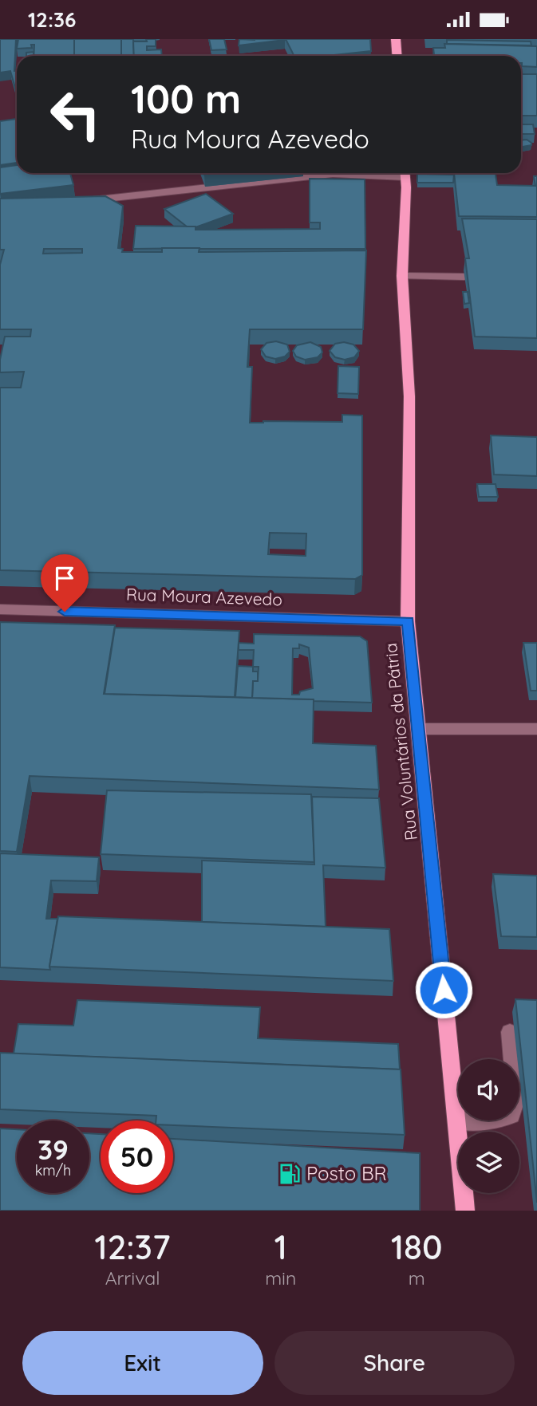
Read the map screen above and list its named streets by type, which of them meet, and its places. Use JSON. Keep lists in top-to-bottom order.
{
  "streets": {
    "main road": ["Rua Voluntários da Pátria"],
    "street": ["Rua Moura Azevedo"]
  },
  "crossings": [
    ["Rua Moura Azevedo", "Rua Voluntários da Pátria"]
  ],
  "places": {
    "fuel station": ["Posto BR"]
  },
  "page": {
    "status": "12:36",
    "turn": ["100 m", "Rua Moura Azevedo"],
    "speed": "39 km/h",
    "limit": "50",
    "eta": [
      "12:37",
      "Arrival",
      "1",
      "min",
      "180",
      "m"
    ],
    "buttons": ["Exit", "Share"]
  }
}
